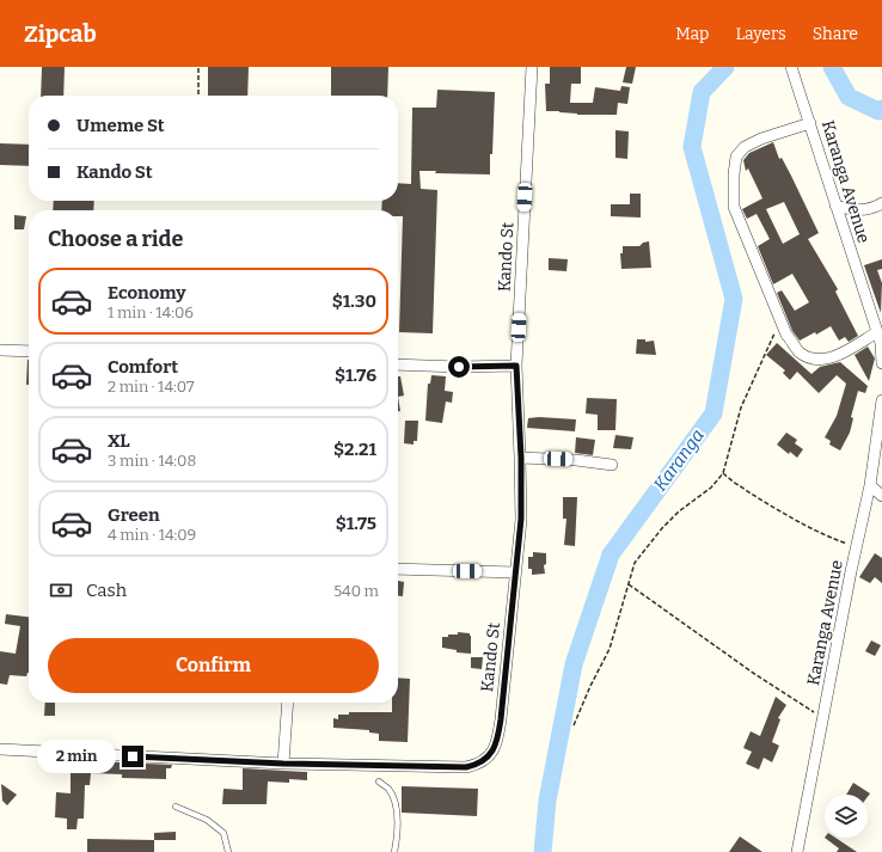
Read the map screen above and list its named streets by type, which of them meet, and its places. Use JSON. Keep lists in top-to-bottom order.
{
  "streets": {
    "street": ["Karanga Avenue", "Kando St"]
  },
  "water": ["Karanga"],
  "page": {
    "header": "Zipcab",
    "nav": ["Map", "Layers", "Share"],
    "banner": ["Umeme St", "Kando St"],
    "heading": "Choose a ride",
    "list": [
      {
        "name": "Economy",
        "note": "1 min · 14:06",
        "value": "$1.30"
      },
      {
        "name": "Comfort",
        "note": "2 min · 14:07",
        "value": "$1.76"
      },
      {
        "name": "XL",
        "note": "3 min · 14:08",
        "value": "$2.21"
      },
      {
        "name": "Green",
        "note": "4 min · 14:09",
        "value": "$1.75"
      }
    ],
    "pay": ["Cash", "540 m"],
    "buttons": "Confirm",
    "bubble": "2 min"
  }
}
